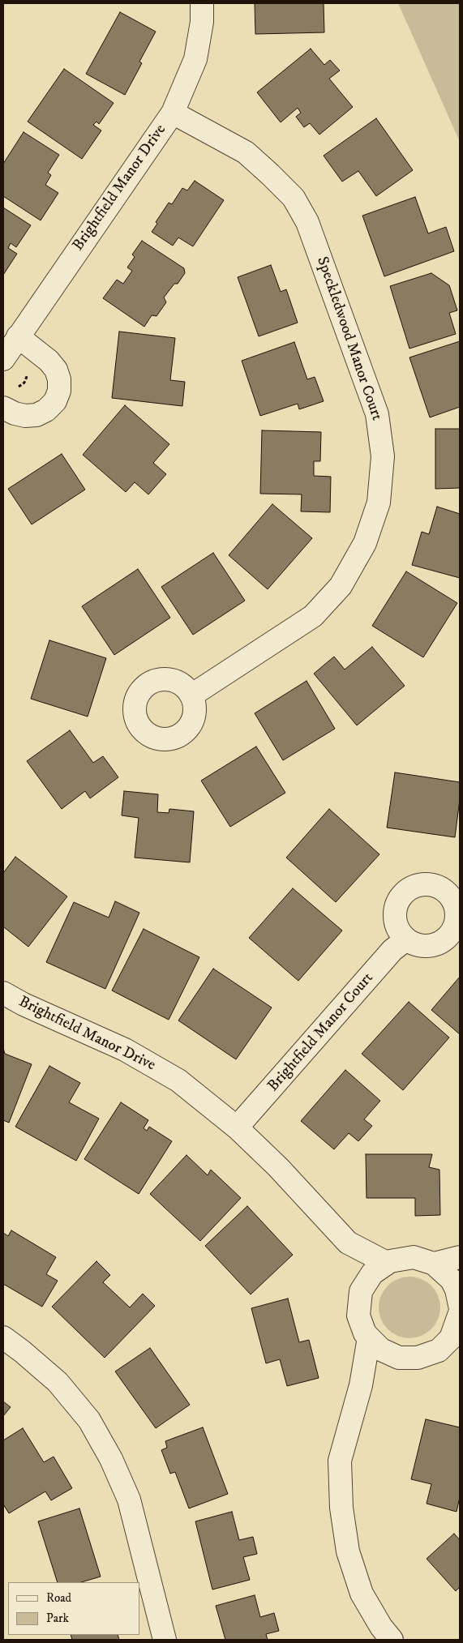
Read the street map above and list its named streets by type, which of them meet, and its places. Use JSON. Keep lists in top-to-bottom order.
{
  "streets": {
    "street": ["Brightfield Manor Drive", "Speckledwood Manor Court", "Brightfield Manor Court"]
  },
  "crossings": [
    ["Brightfield Manor Drive", "Speckledwood Manor Court"],
    ["Brightfield Manor Drive", "Brightfield Manor Court"]
  ],
  "legend": ["Road", "Park"]
}
